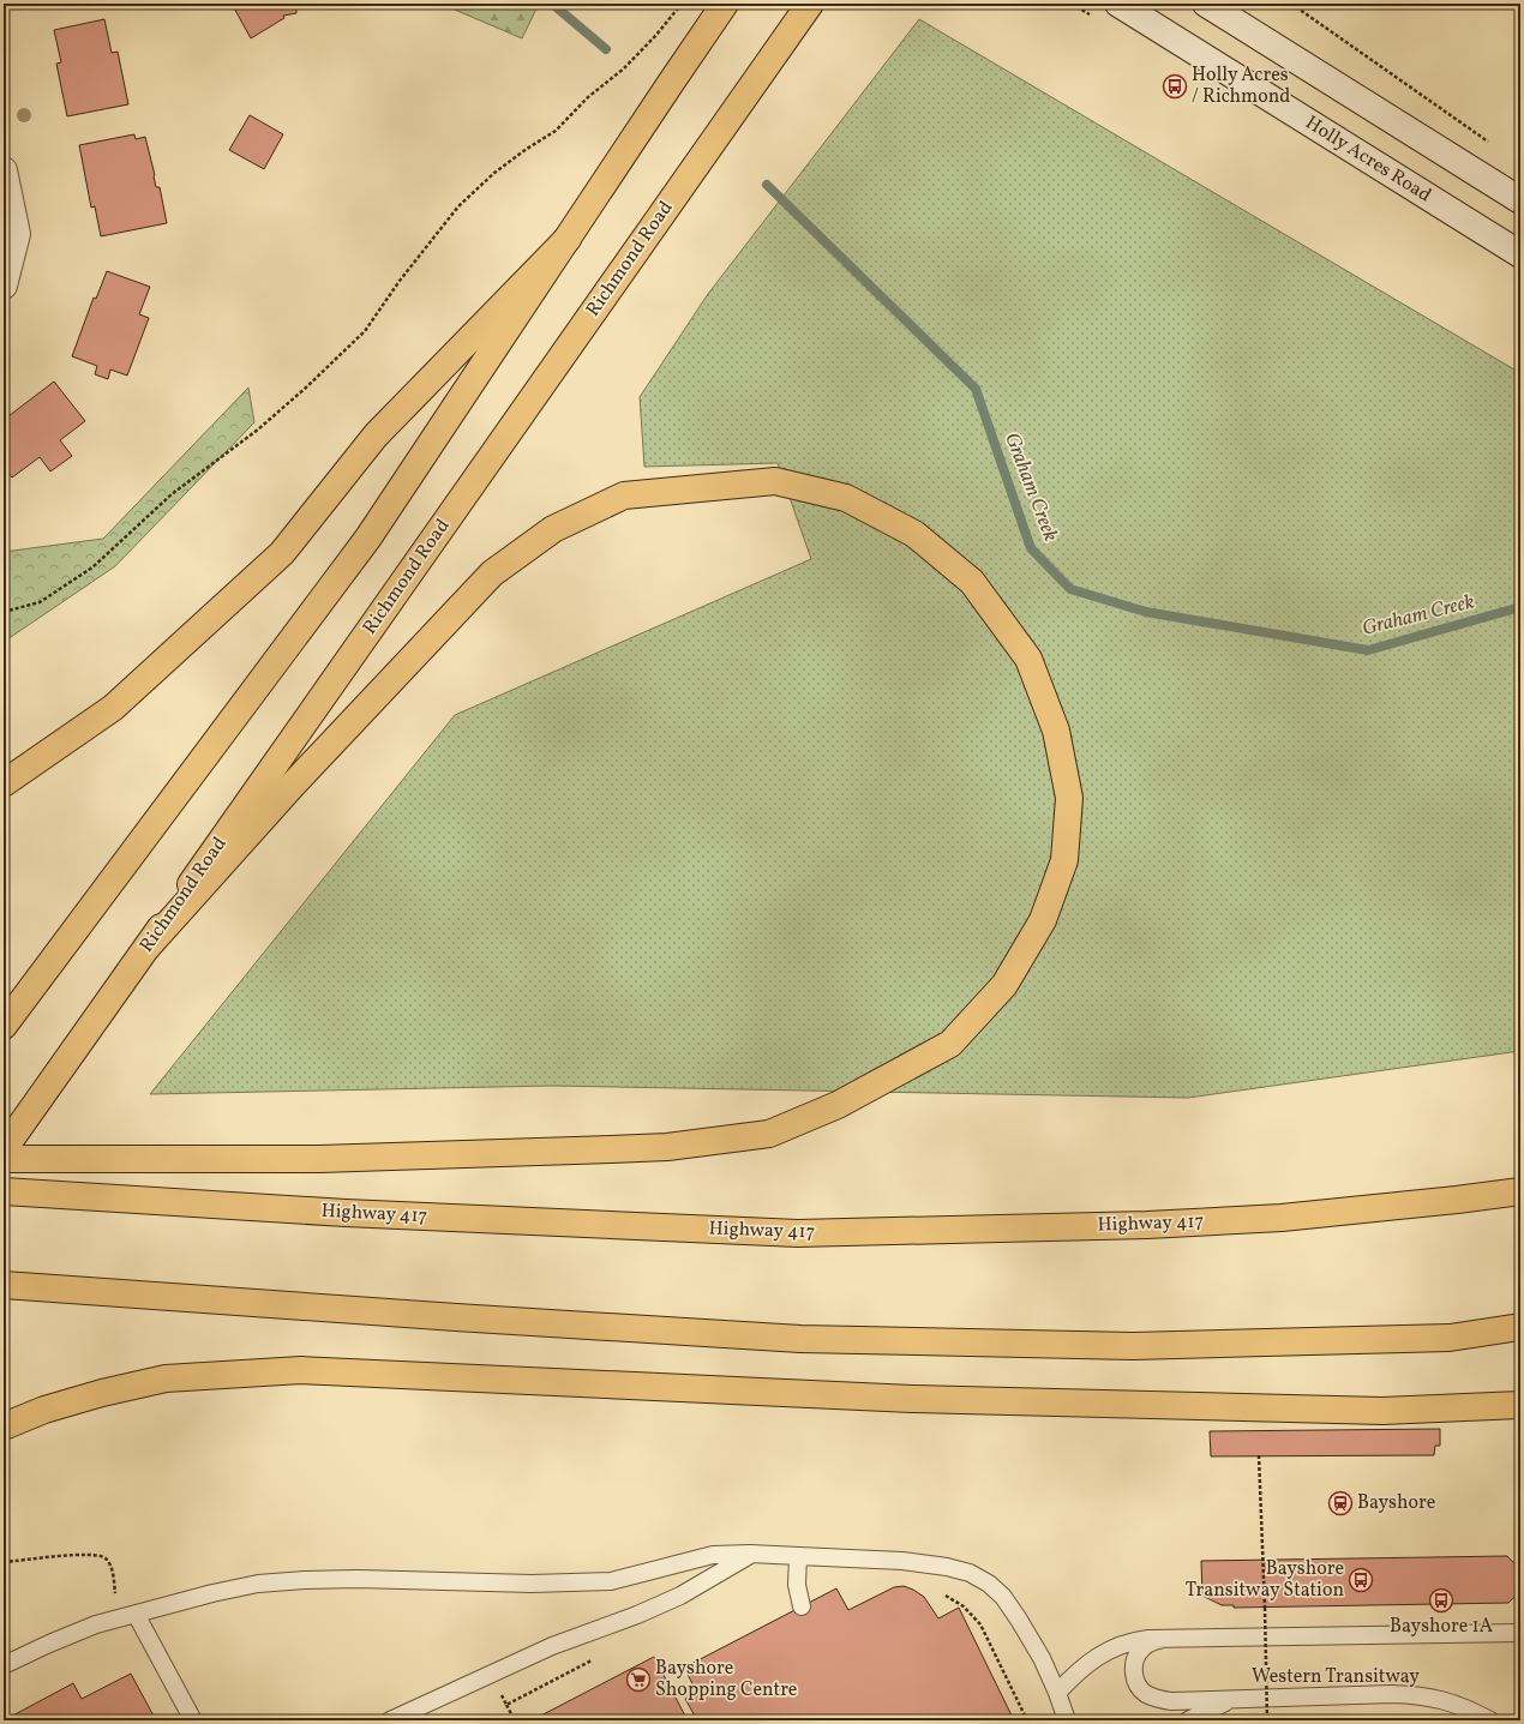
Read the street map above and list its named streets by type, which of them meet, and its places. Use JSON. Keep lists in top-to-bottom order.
{
  "streets": {
    "main road": ["Holly Acres Road", "Richmond Road", "Highway 417"],
    "lane": ["Western Transitway"]
  },
  "water": ["Graham Creek"],
  "places": {
    "bus stop": ["Holly Acres / Richmond", "Bayshore Transitway Station", "Bayshore 1A"],
    "station": ["Bayshore"],
    "supermarket": ["Bayshore Shopping Centre"]
  }
}
